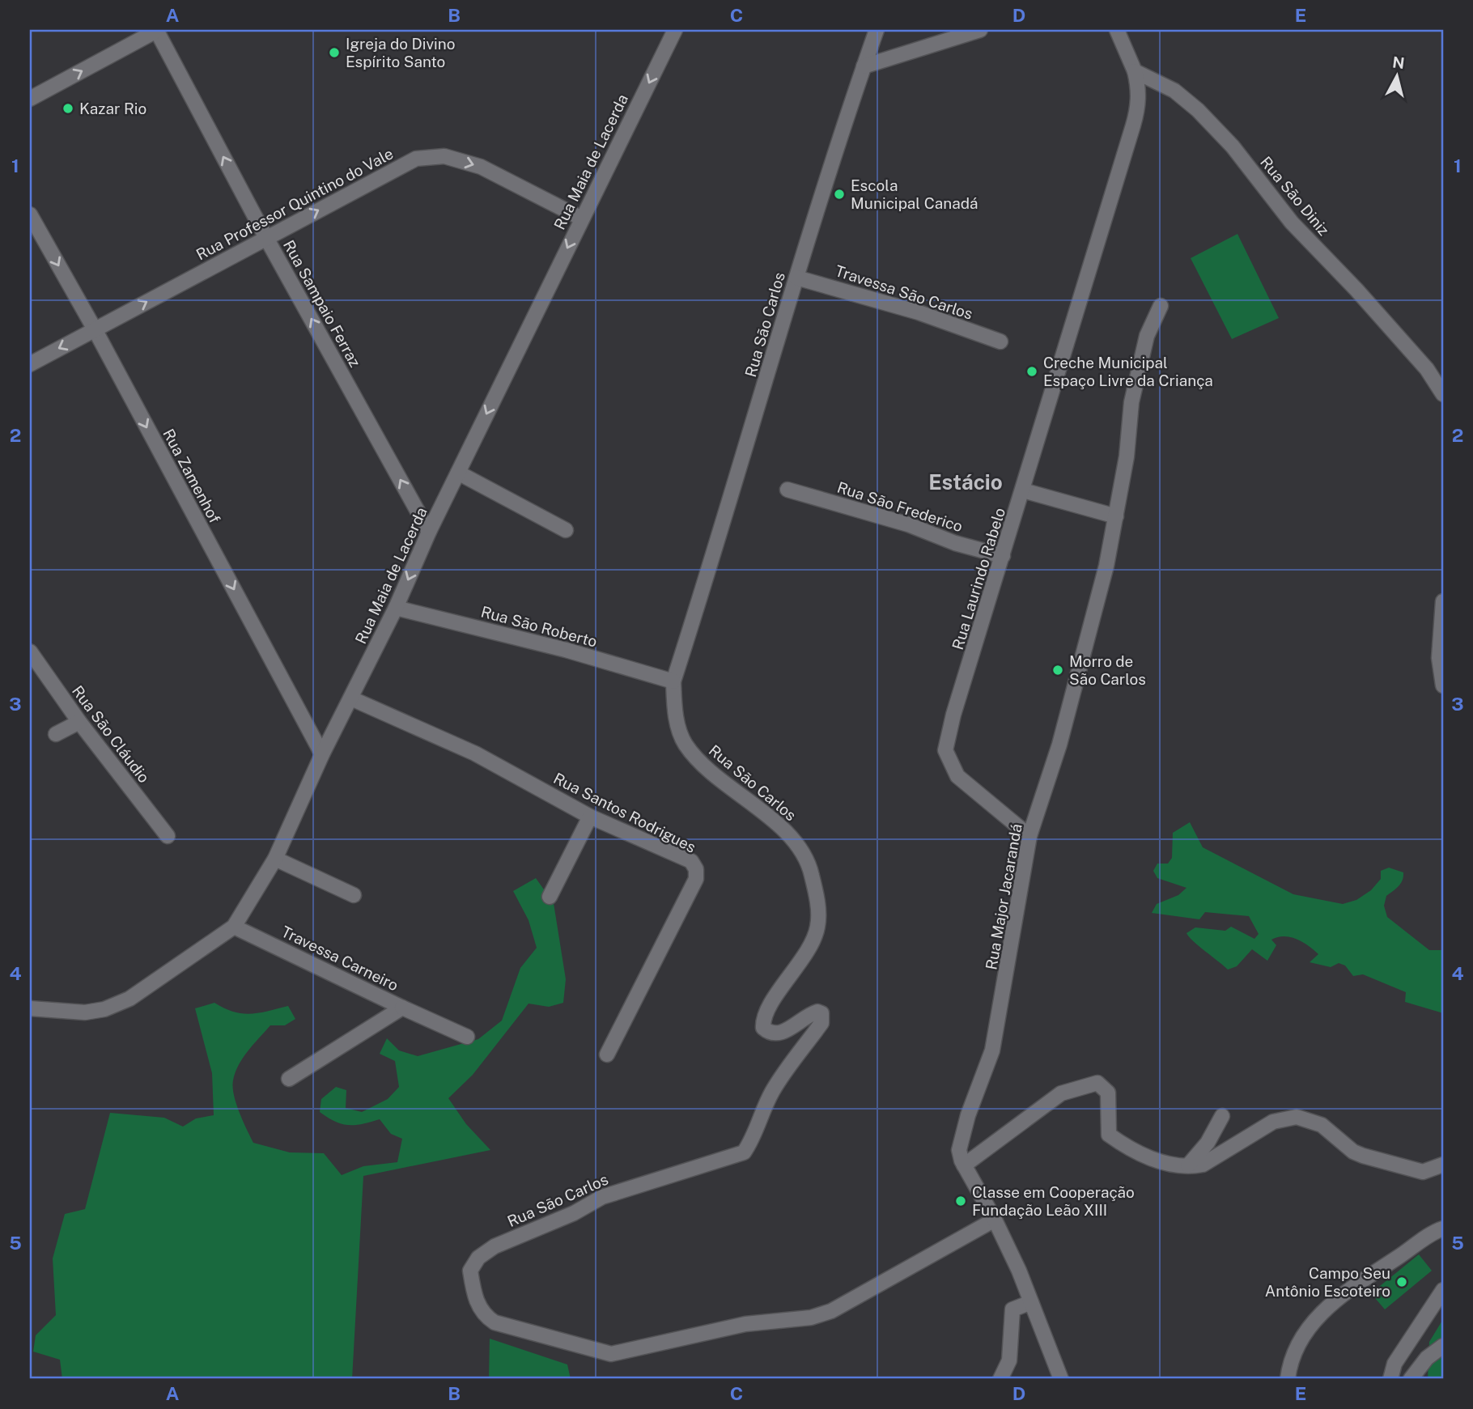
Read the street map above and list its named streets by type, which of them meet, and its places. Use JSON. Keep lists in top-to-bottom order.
{
  "streets": {
    "street": [
      "Rua Maia de Lacerda",
      "Rua São Diniz",
      "Rua Professor Quintino do Vale",
      "Travessa São Carlos",
      "Rua Sampaio Ferraz",
      "Rua São Carlos",
      "Rua Zamenhof",
      "Rua São Frederico",
      "Rua Laurindo Rabelo",
      "Rua São Roberto",
      "Rua São Cláudio",
      "Rua Santos Rodrigues",
      "Rua Major Jacarandá",
      "Travessa Carneiro"
    ]
  },
  "crossings": [
    ["Rua Maia de Lacerda", "Rua Professor Quintino do Vale"],
    ["Rua Maia de Lacerda", "Rua Sampaio Ferraz"],
    ["Rua Maia de Lacerda", "Rua Zamenhof"],
    ["Rua Maia de Lacerda", "Rua São Roberto"],
    ["Rua Maia de Lacerda", "Rua Santos Rodrigues"],
    ["Rua Maia de Lacerda", "Travessa Carneiro"],
    ["Rua São Diniz", "Rua Laurindo Rabelo"],
    ["Rua Professor Quintino do Vale", "Rua Sampaio Ferraz"],
    ["Rua Professor Quintino do Vale", "Rua Zamenhof"],
    ["Travessa São Carlos", "Rua São Carlos"],
    ["Rua São Carlos", "Rua São Roberto"],
    ["Rua São Carlos", "Rua Major Jacarandá"],
    ["Rua São Frederico", "Rua Laurindo Rabelo"],
    ["Rua Laurindo Rabelo", "Rua Major Jacarandá"]
  ],
  "one_way": ["Rua Maia de Lacerda", "Rua Sampaio Ferraz", "Rua Zamenhof"],
  "districts": ["Estácio"],
  "places": [
    "Igreja do Divino Espírito Santo",
    "Kazar Rio",
    "Escola Municipal Canadá",
    "Creche Municipal Espaço Livre da Criança",
    "Morro de São Carlos",
    "Classe em Cooperação Fundação Leão XIII",
    "Campo Seu Antônio Escoteiro"
  ],
  "north": "top",
  "grid": {
    "columns": [
      "A",
      "B",
      "C",
      "D",
      "E"
    ],
    "rows": [
      "1",
      "2",
      "3",
      "4",
      "5"
    ]
  }
}
